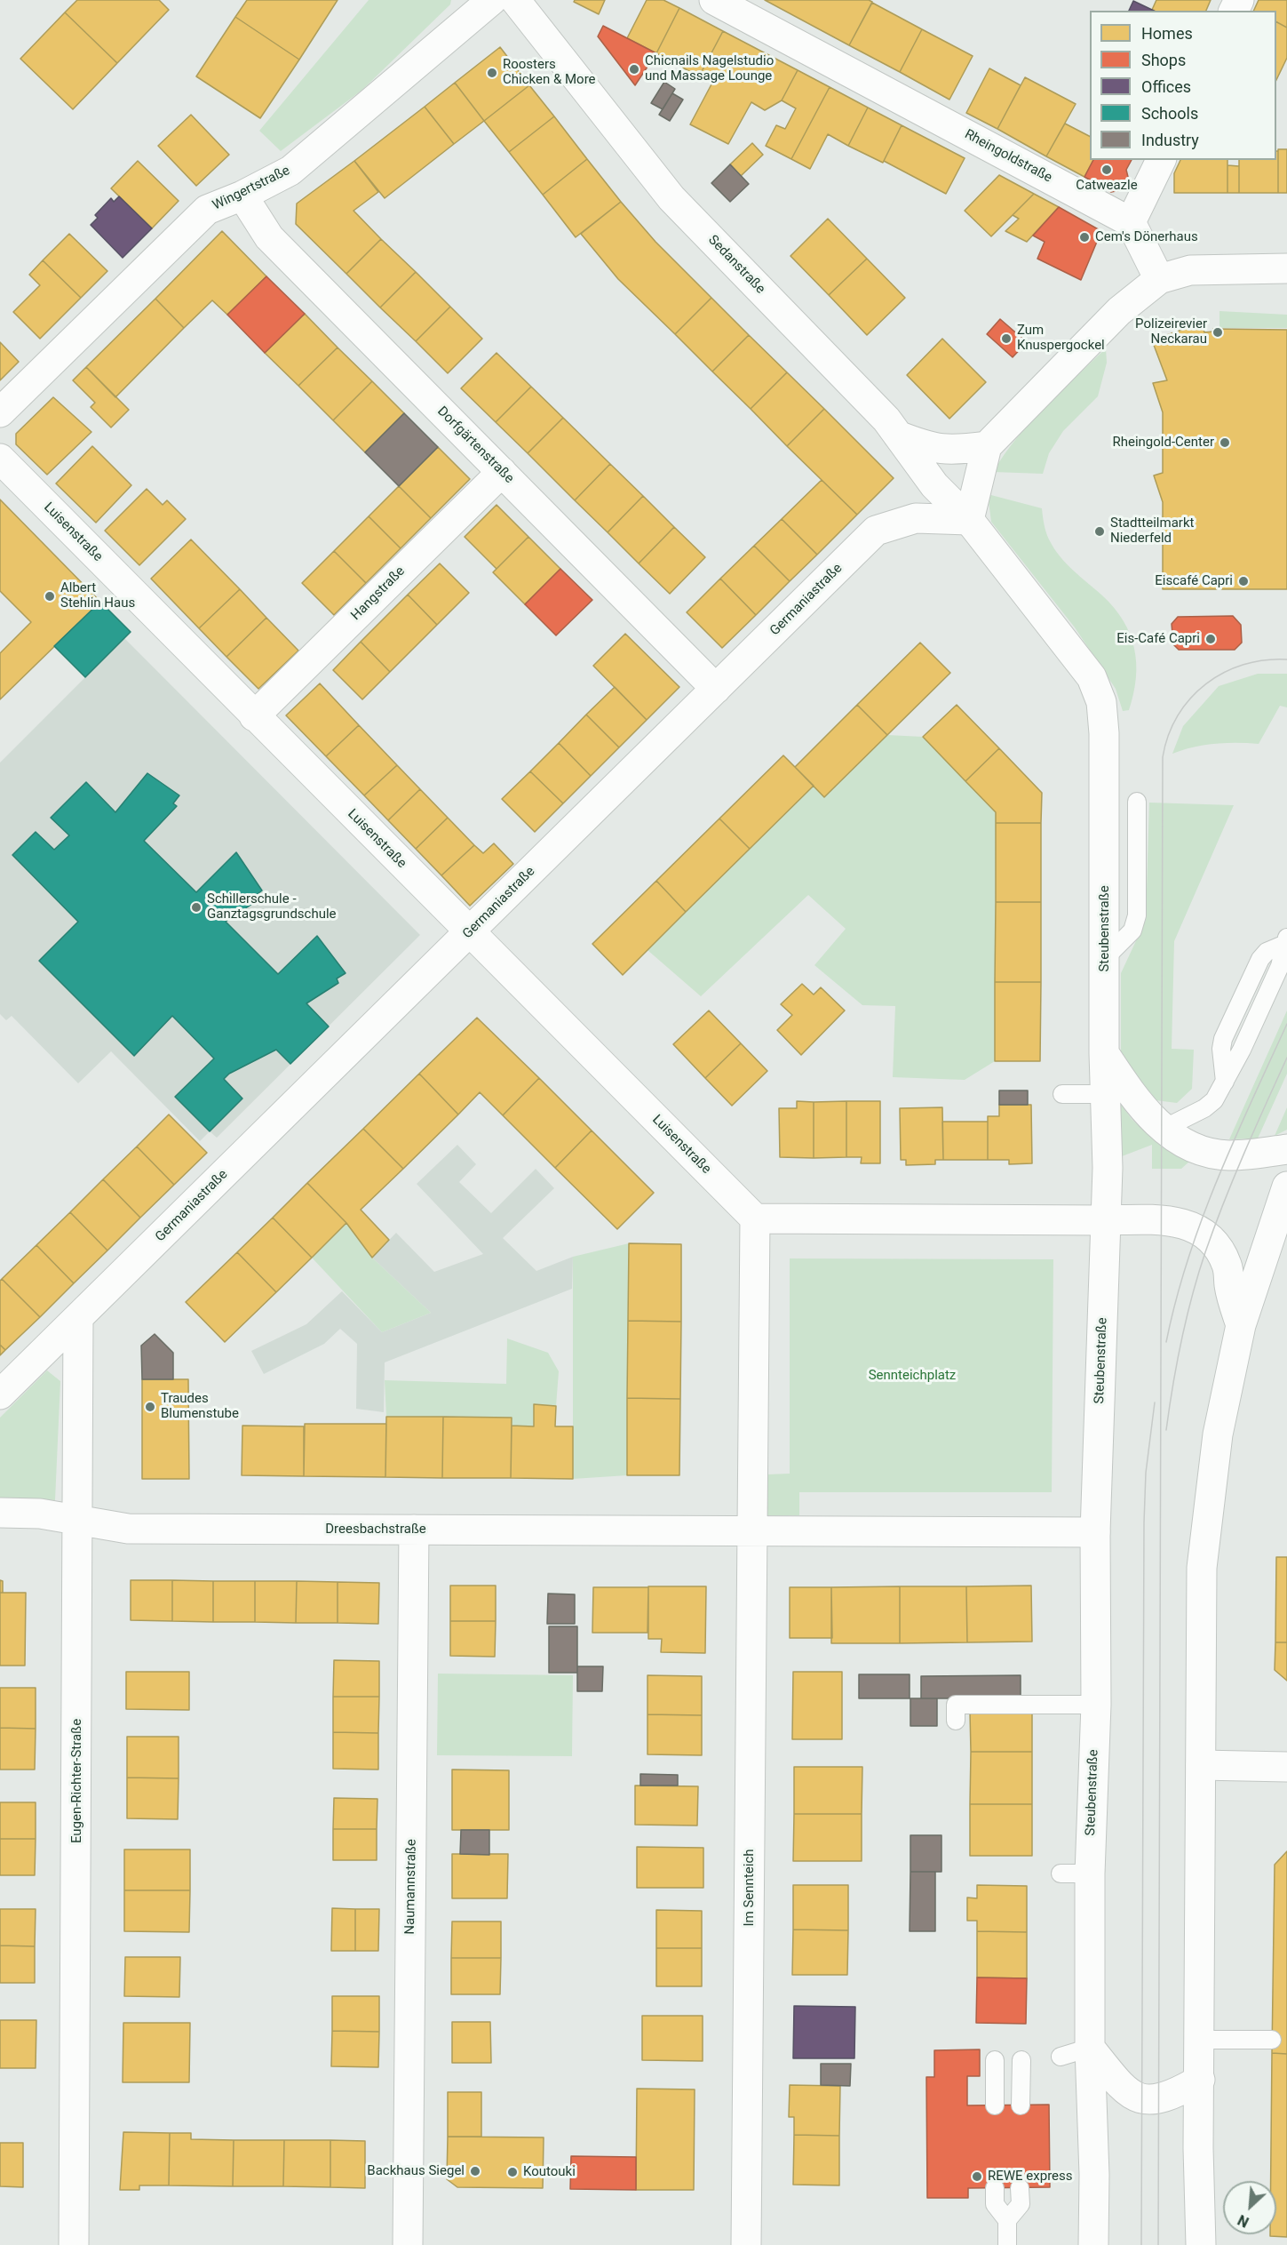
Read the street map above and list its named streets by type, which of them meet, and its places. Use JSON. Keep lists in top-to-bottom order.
{
  "streets": {
    "street": [
      "Rheingoldstraße",
      "Wingertstraße",
      "Sedanstraße",
      "Dorfgärtenstraße",
      "Luisenstraße",
      "Hangstraße",
      "Germaniastraße",
      "Steubenstraße",
      "Dreesbachstraße",
      "Eugen-Richter-Straße",
      "Naumannstraße",
      "Im Sennteich"
    ]
  },
  "crossings": [
    ["Wingertstraße", "Dorfgärtenstraße"],
    ["Sedanstraße", "Germaniastraße"],
    ["Sedanstraße", "Steubenstraße"],
    ["Dorfgärtenstraße", "Hangstraße"],
    ["Dorfgärtenstraße", "Germaniastraße"],
    ["Luisenstraße", "Hangstraße"],
    ["Luisenstraße", "Germaniastraße"],
    ["Germaniastraße", "Steubenstraße"],
    ["Germaniastraße", "Eugen-Richter-Straße"],
    ["Dreesbachstraße", "Eugen-Richter-Straße"],
    ["Dreesbachstraße", "Naumannstraße"],
    ["Dreesbachstraße", "Im Sennteich"]
  ],
  "parks": ["Sennteichplatz"],
  "places": [
    "Chicnails Nagelstudio und Massage Lounge",
    "Roosters Chicken & More",
    "Catweazle",
    "Cem's Dönerhaus",
    "Polizeirevier Neckarau",
    "Zum Knuspergockel",
    "Rheingold-Center",
    "Stadtteilmarkt Niederfeld",
    "Eiscafé Capri",
    "Albert Stehlin Haus",
    "Eis-Café Capri",
    "Schillerschule - Ganztagsgrundschule",
    "Traudes Blumenstube",
    "Backhaus Siegel",
    "Koutouki",
    "REWE express"
  ],
  "legend": [
    "Homes",
    "Shops",
    "Offices",
    "Schools",
    "Industry"
  ],
  "north": "bottom left"
}
